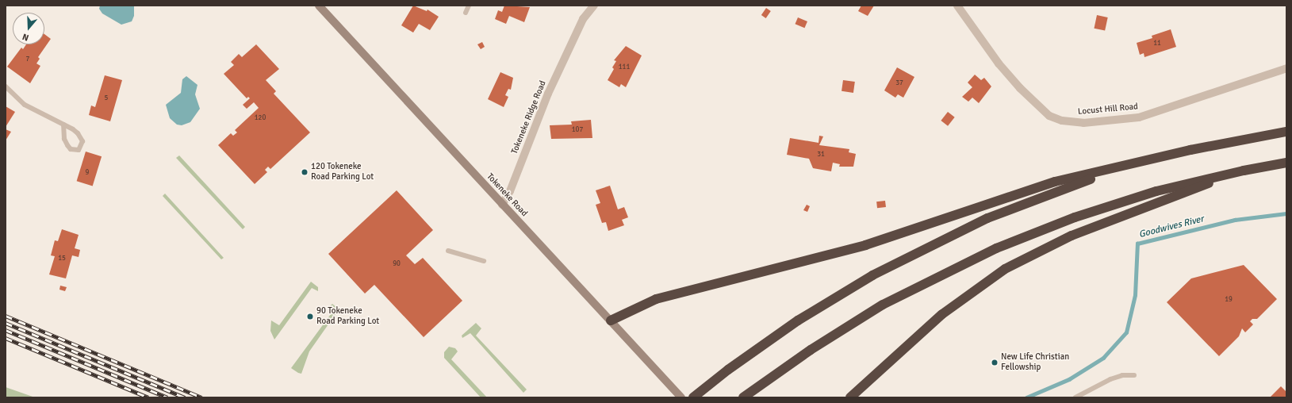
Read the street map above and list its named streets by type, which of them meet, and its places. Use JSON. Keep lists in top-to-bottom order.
{
  "streets": {
    "main road": ["Tokeneke Road"],
    "street": ["Locust Hill Road", "Tokeneke Ridge Road"]
  },
  "crossings": [
    ["Tokeneke Ridge Road", "Tokeneke Road"]
  ],
  "water": ["Goodwives River"],
  "places": ["120 Tokeneke Road Parking Lot", "90 Tokeneke Road Parking Lot", "New Life Christian Fellowship"],
  "house_numbers": [
    "11",
    "7",
    "111",
    "37",
    "5",
    "120",
    "107",
    "31",
    "9",
    "15",
    "90",
    "19"
  ],
  "north": "bottom"
}
